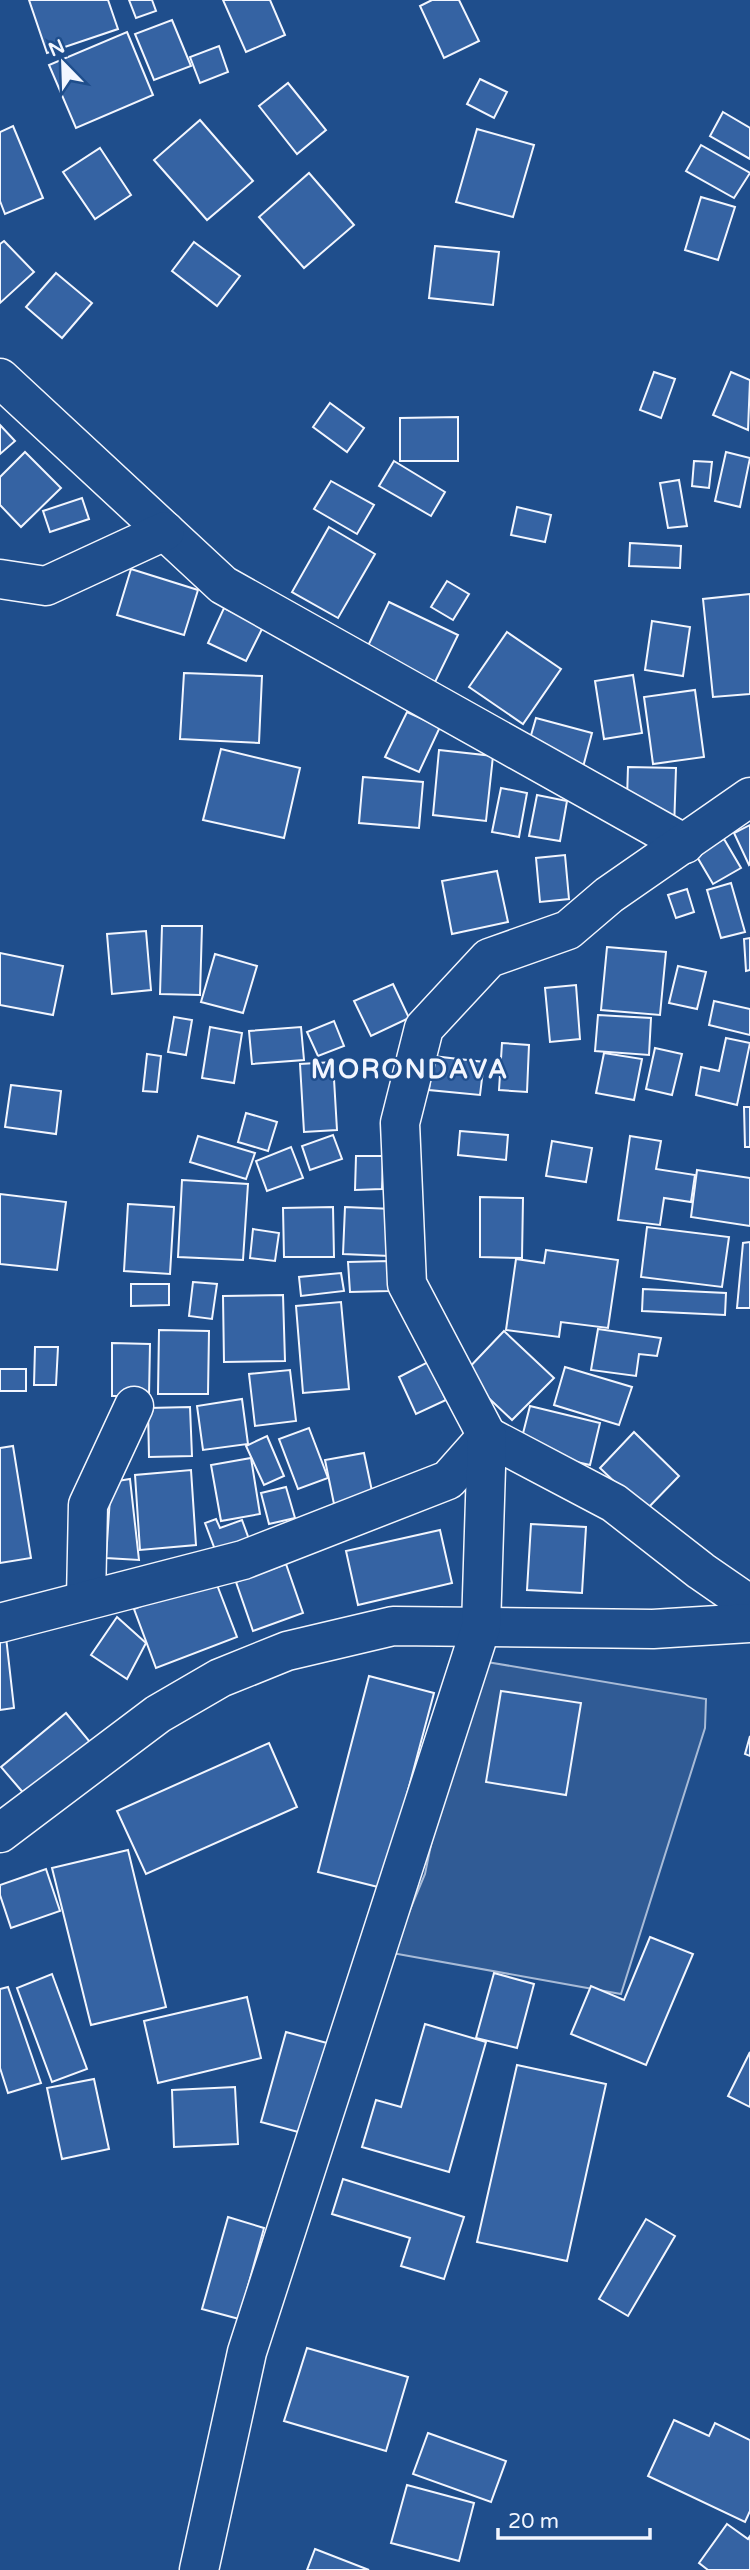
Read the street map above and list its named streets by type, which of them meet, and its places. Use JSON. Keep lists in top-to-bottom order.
{
  "districts": ["MORONDAVA"],
  "scale_bar": "20 m",
  "north": "top left"
}
